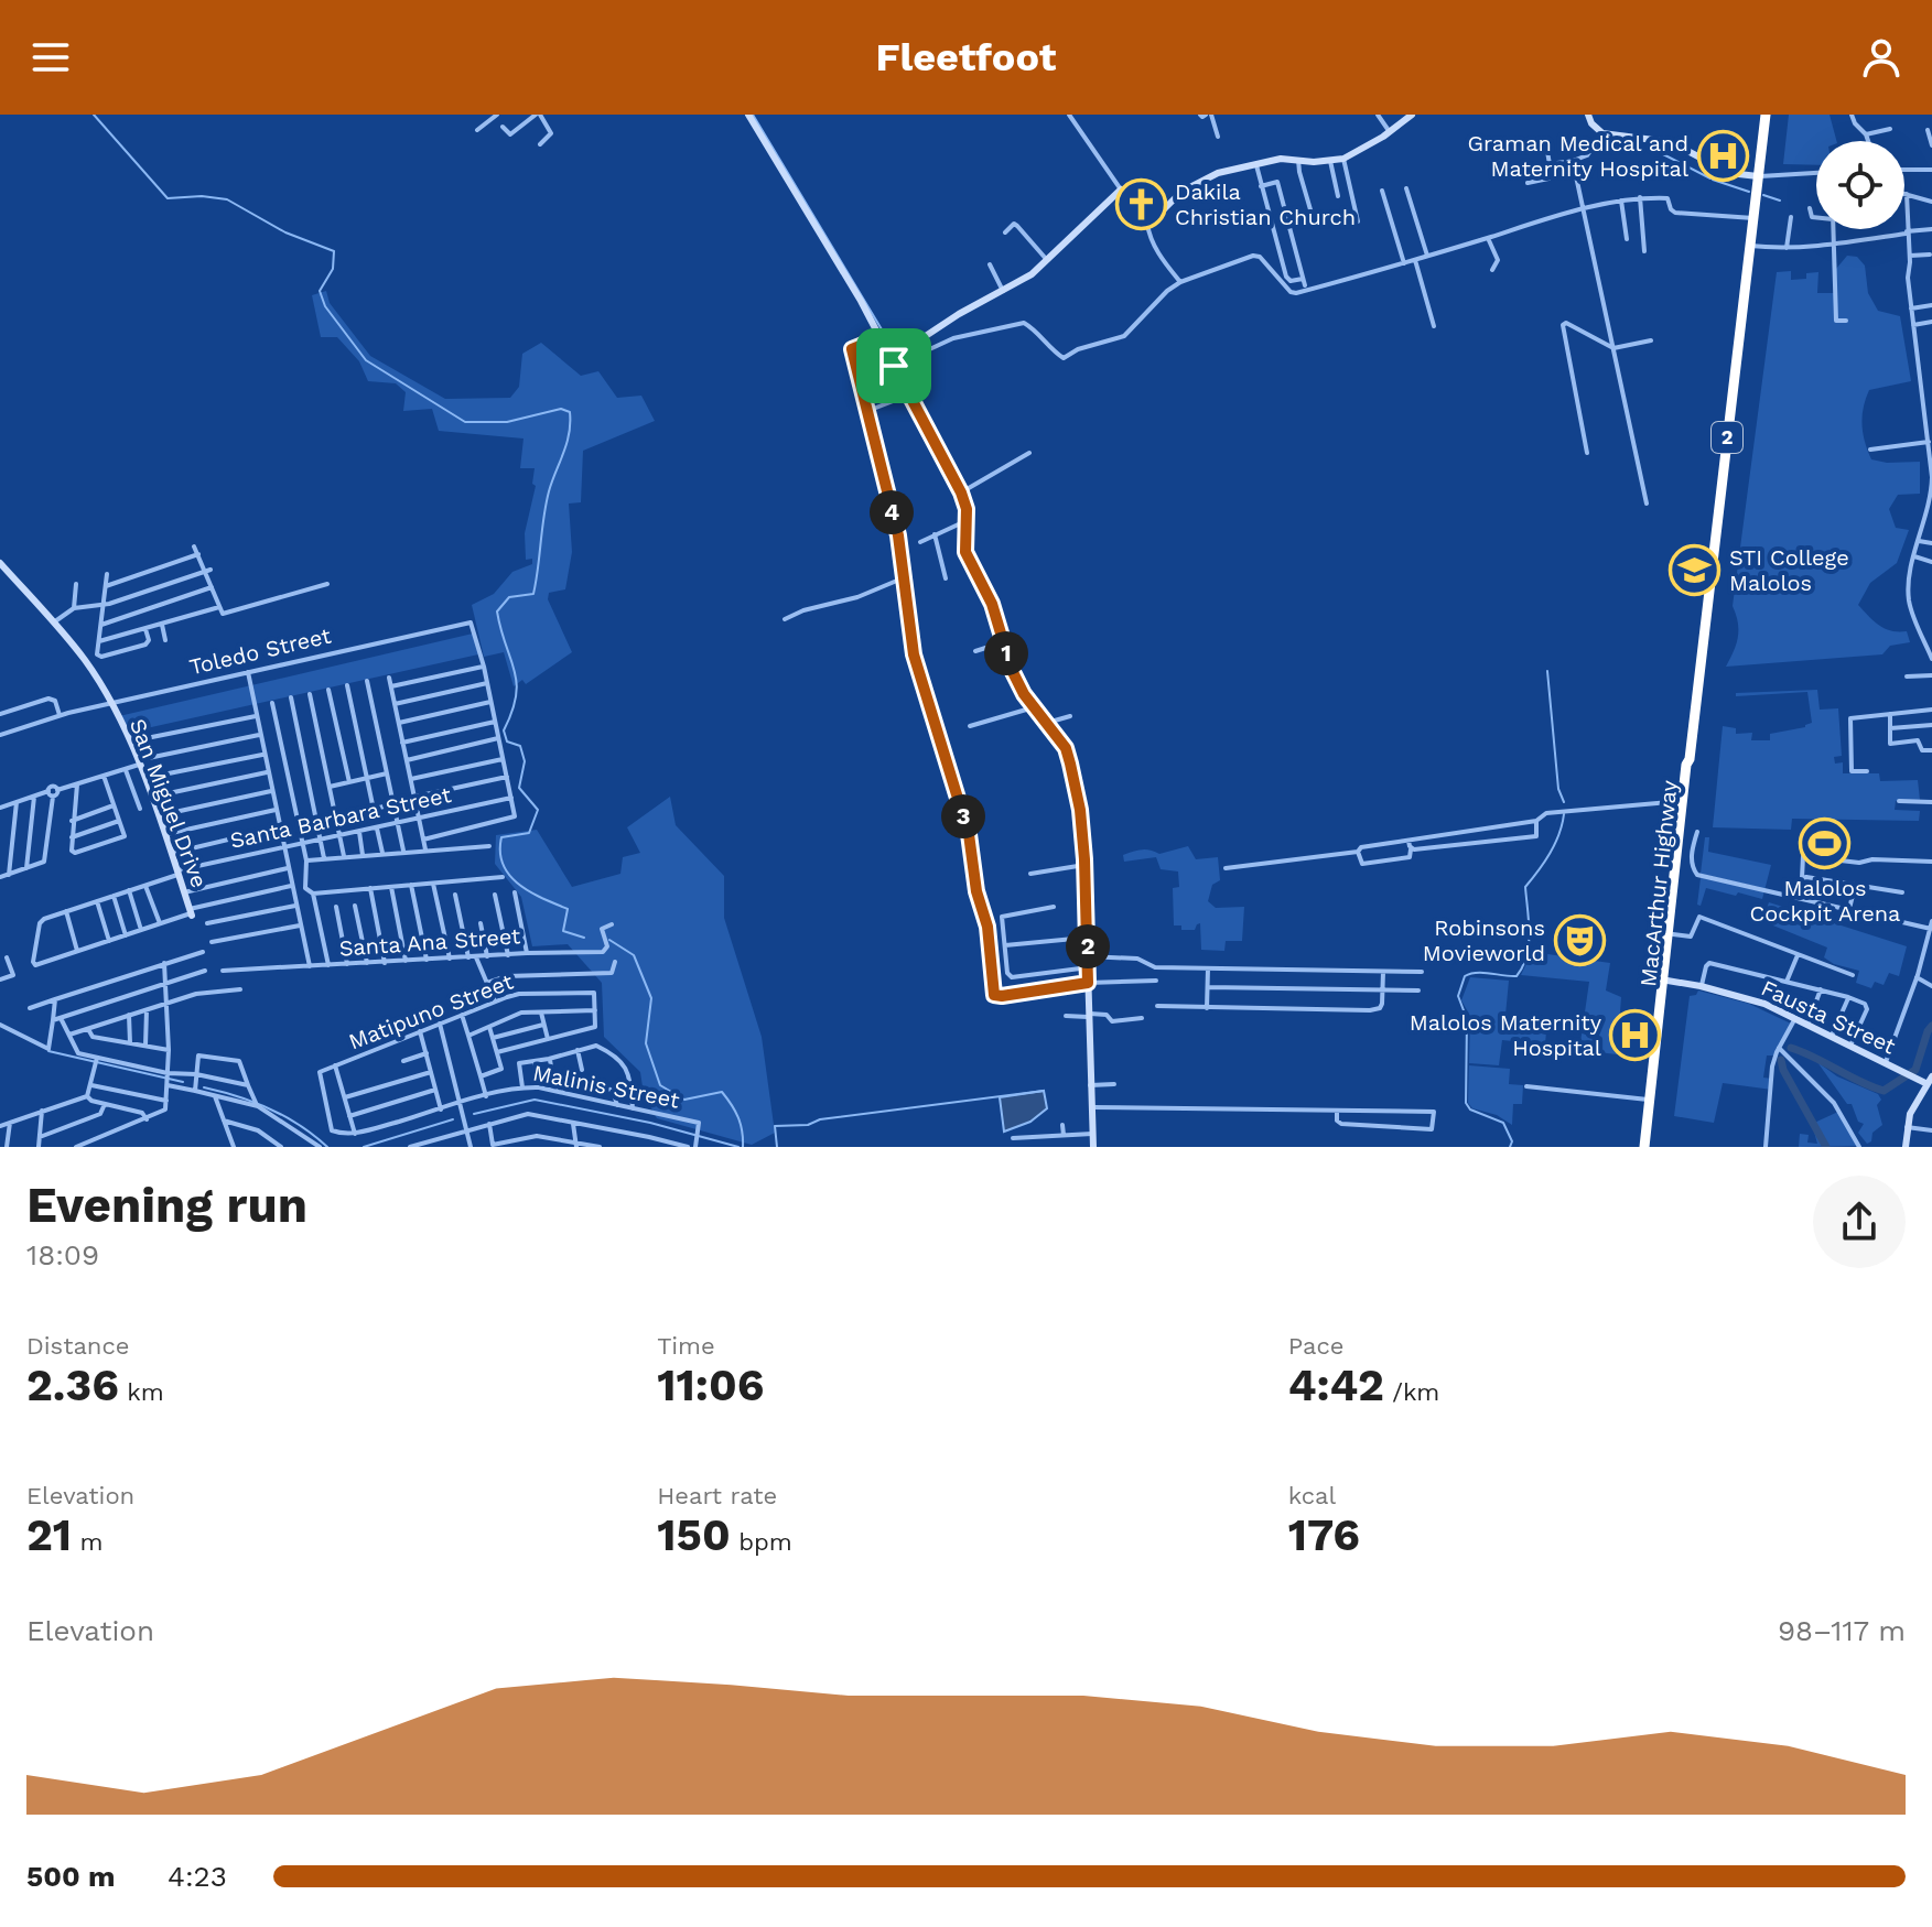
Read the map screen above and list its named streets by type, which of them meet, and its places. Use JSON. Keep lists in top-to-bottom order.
{
  "streets": {
    "highway": ["2", "MacArthur Highway"],
    "street": [
      "Toledo Street",
      "San Miguel Drive",
      "Santa Barbara Street",
      "Santa Ana Street",
      "Matipuno Street",
      "Fausta Street",
      "Malinis Street"
    ]
  },
  "crossings": [
    ["Toledo Street", "San Miguel Drive"],
    ["San Miguel Drive", "Santa Barbara Street"],
    ["MacArthur Highway", "Fausta Street"]
  ],
  "places": {
    "hospital": ["Graman Medical and Maternity Hospital", "Malolos Maternity Hospital"],
    "church": ["Dakila Christian Church"],
    "school or university": ["STI College Malolos"],
    "sports": ["Malolos Cockpit Arena"],
    "theatre": ["Robinsons Movieworld"]
  },
  "page": {
    "header": "Fleetfoot",
    "pins": [
      "4",
      "1",
      "3",
      "2"
    ],
    "heading": ["Evening run", "18:09"],
    "stats": [
      ["Distance", "2.36 km"],
      ["Time", "11:06"],
      ["Pace", "4:42 /km"],
      ["Elevation", "21 m"],
      ["Heart rate", "150 bpm"],
      ["kcal", "176"]
    ],
    "chart": ["Elevation", "98–117 m"],
    "list": [
      {
        "name": "500 m",
        "note": "4:23"
      }
    ]
  }
}
